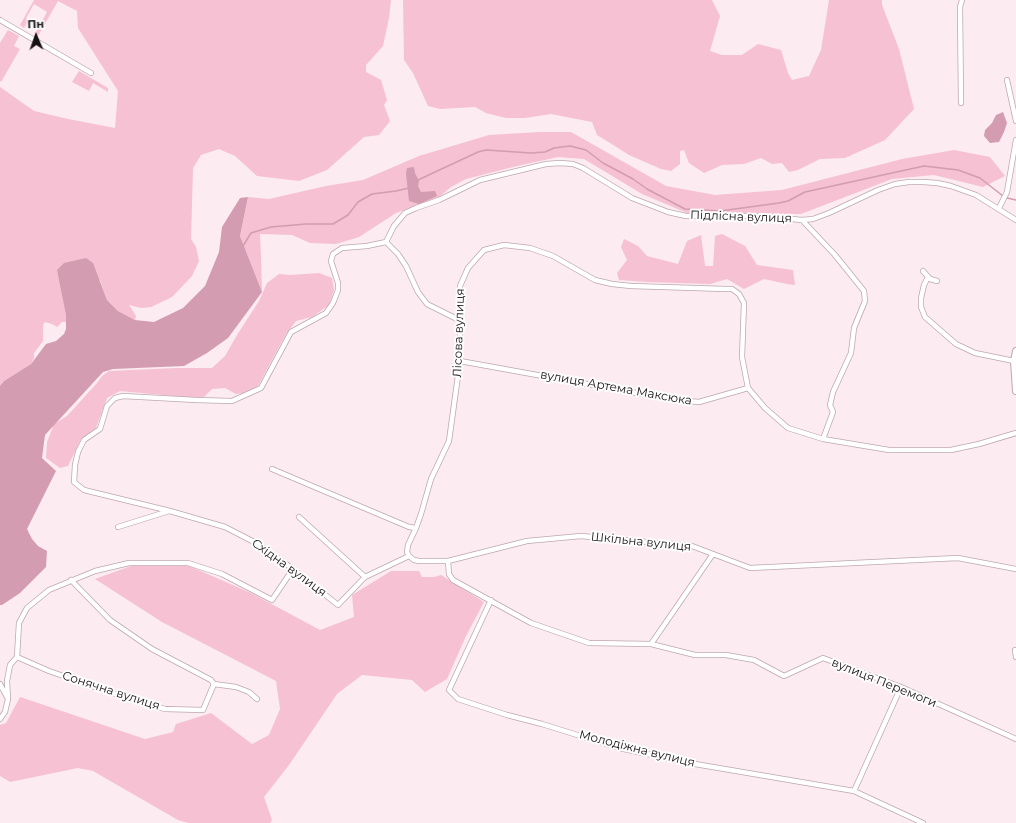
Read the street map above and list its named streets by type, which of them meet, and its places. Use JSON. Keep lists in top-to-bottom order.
{
  "streets": {
    "street": [
      "Підлісна вулиця",
      "Лісова вулиця",
      "вулиця Артема Максюка",
      "Шкільна вулиця",
      "Східна вулиця",
      "вулиця Перемоги",
      "Сонячна вулиця",
      "Молодіжна вулиця"
    ]
  },
  "crossings": [
    ["Підлісна вулиця", "Східна вулиця"],
    ["Лісова вулиця", "вулиця Артема Максюка"],
    ["Лісова вулиця", "Шкільна вулиця"],
    ["Шкільна вулиця", "вулиця Перемоги"],
    ["вулиця Перемоги", "Молодіжна вулиця"]
  ],
  "north": "top"
}
